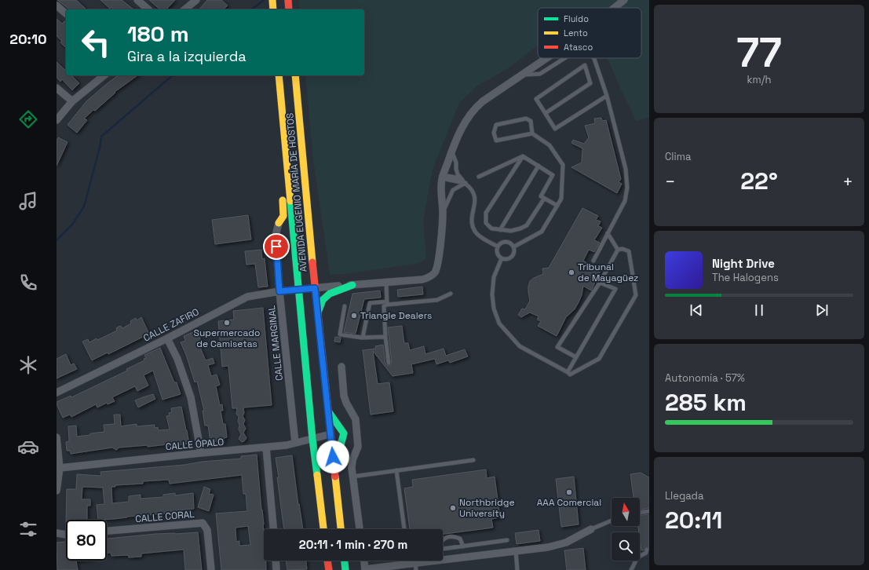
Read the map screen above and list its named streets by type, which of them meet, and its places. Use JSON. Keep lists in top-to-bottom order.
{
  "streets": {
    "highway": ["AVENIDA EUGENIO MARÍA DE HOSTOS"],
    "street": [
      "CALLE ZAFIRO",
      "CALLE MARGINAL",
      "CALLE ÓPALO",
      "CALLE CORAL"
    ]
  },
  "crossings": [
    ["AVENIDA EUGENIO MARÍA DE HOSTOS", "CALLE ZAFIRO"],
    ["AVENIDA EUGENIO MARÍA DE HOSTOS", "CALLE ÓPALO"],
    ["CALLE ZAFIRO", "CALLE MARGINAL"],
    ["CALLE MARGINAL", "CALLE ÓPALO"]
  ],
  "places": [
    "Tribunal de Mayagüez",
    "Triangle Dealers",
    "Supermercado de Camisetas",
    "AAA Comercial",
    "Northbridge University"
  ],
  "legend": ["Fluido", "Lento", "Atasco"],
  "north": "top",
  "page": {
    "tabs": "20:10",
    "tile": [
      ["77", "km/h"],
      "Clima",
      ["Autonomía · 57%", "285 km"],
      ["Llegada", "20:11"]
    ],
    "turn": ["180 m", "Gira a la izquierda"],
    "heat": ["−", "22°", "+"],
    "song": ["Night Drive", "The Halogens"],
    "limit": "80",
    "trip": "20:11 · 1 min · 270 m"
  }
}
